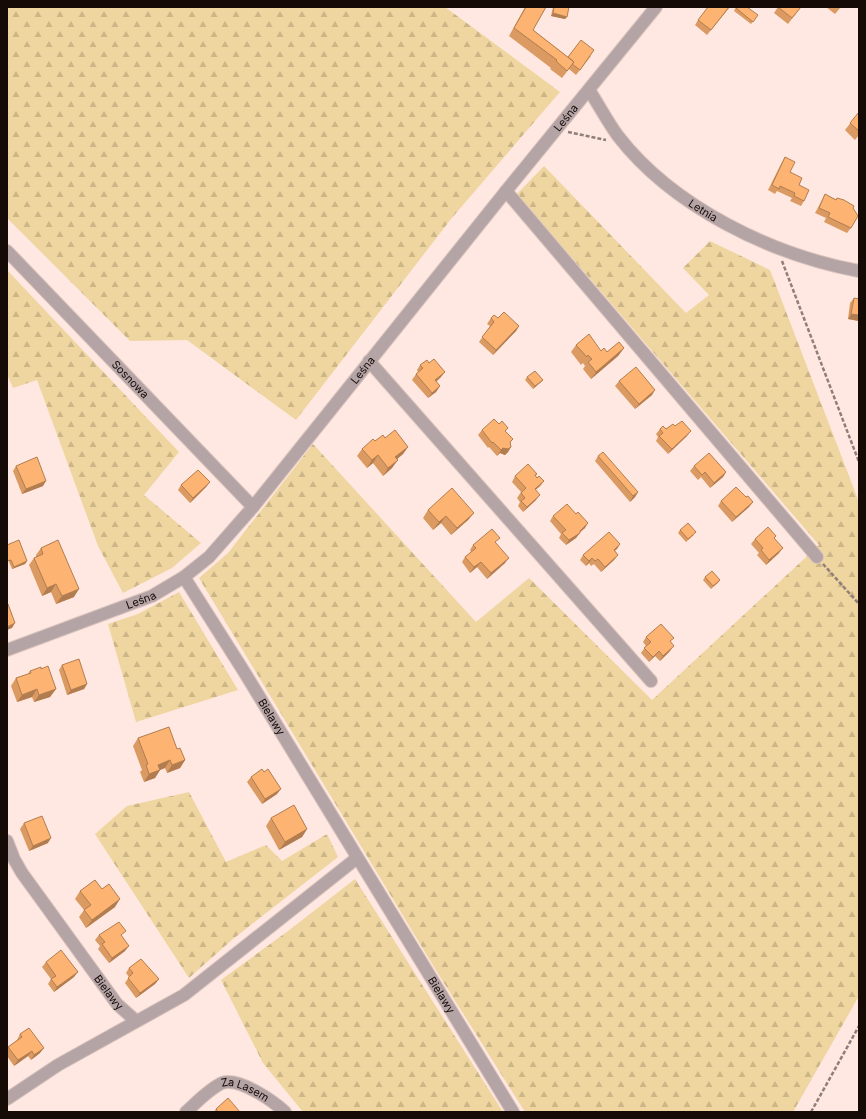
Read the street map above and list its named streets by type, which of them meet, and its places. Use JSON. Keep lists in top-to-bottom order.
{
  "streets": {
    "street": [
      "Leśna",
      "Letnia",
      "Sosnowa",
      "Bielawy",
      "Za Lasem"
    ]
  },
  "crossings": [
    ["Leśna", "Letnia"],
    ["Leśna", "Sosnowa"],
    ["Leśna", "Bielawy"]
  ]
}
